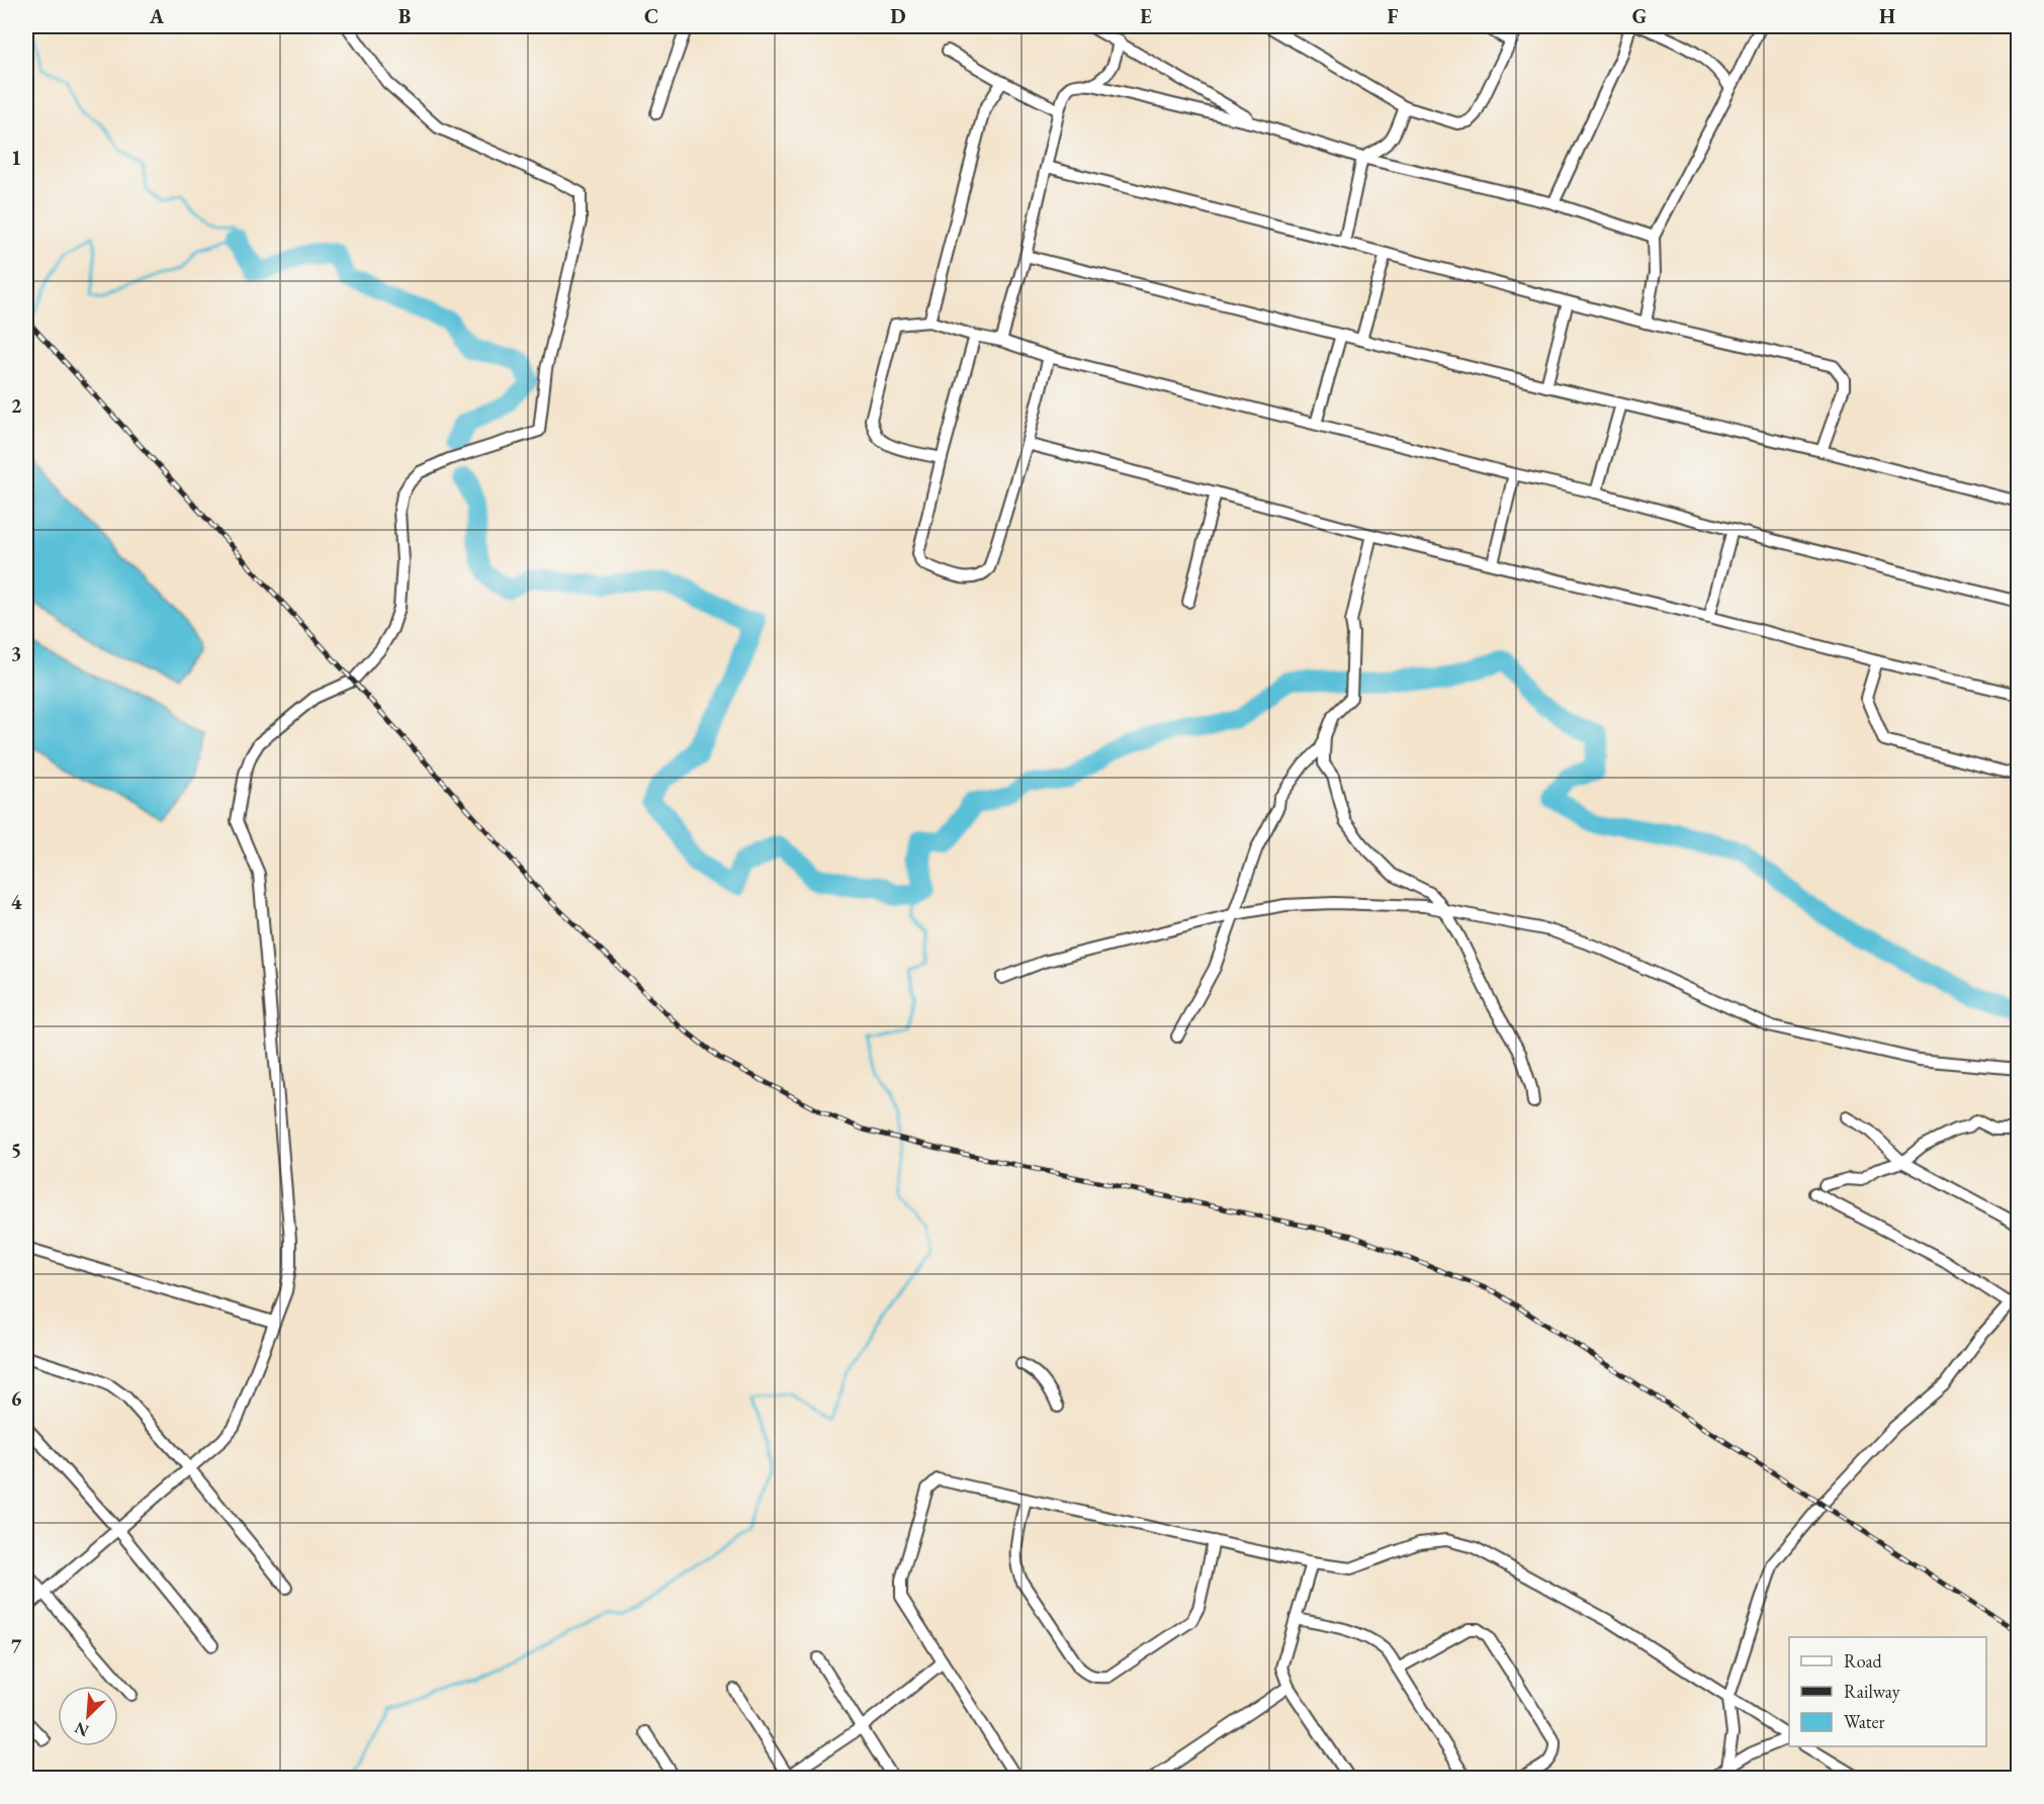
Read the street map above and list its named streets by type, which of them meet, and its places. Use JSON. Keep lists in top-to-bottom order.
{
  "legend": ["Road", "Railway", "Water"],
  "north": "bottom left",
  "grid": {
    "columns": [
      "A",
      "B",
      "C",
      "D",
      "E",
      "F",
      "G",
      "H"
    ],
    "rows": [
      "1",
      "2",
      "3",
      "4",
      "5",
      "6",
      "7"
    ]
  }
}
